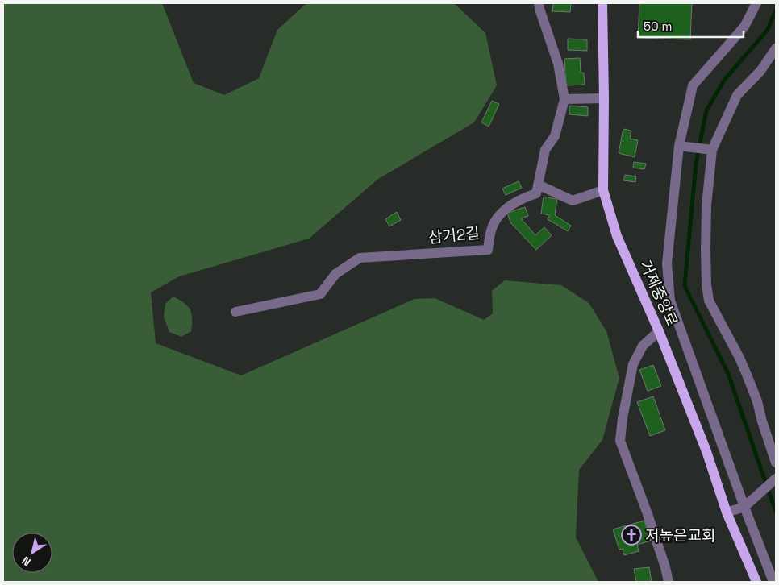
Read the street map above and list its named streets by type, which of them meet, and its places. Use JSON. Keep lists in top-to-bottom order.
{
  "streets": {
    "main road": ["거제중앙로"],
    "lane": ["삼거2길"]
  },
  "places": {
    "church": ["저높은교회"]
  },
  "scale_bar": "50 m",
  "north": "bottom left"
}
